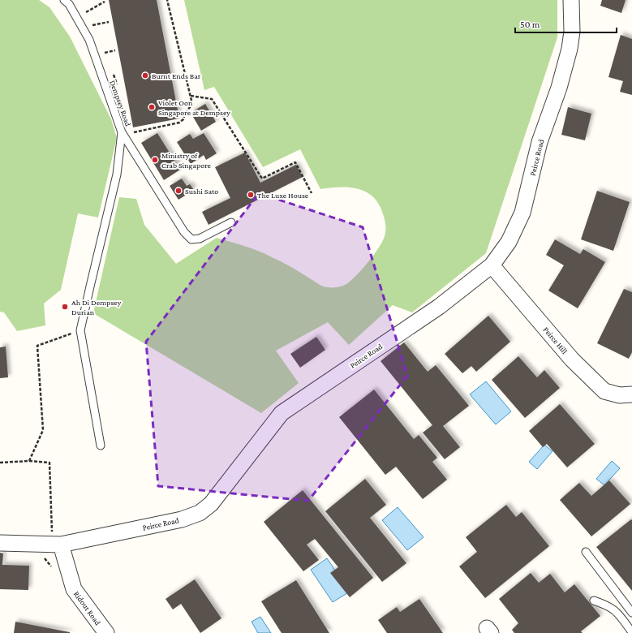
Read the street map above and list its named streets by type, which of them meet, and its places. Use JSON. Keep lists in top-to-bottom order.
{
  "streets": {
    "street": ["Peirce Road", "Peirce Hill", "Ridout Road"],
    "lane": ["Dempsey Road"]
  },
  "crossings": [
    ["Peirce Road", "Peirce Hill"],
    ["Peirce Road", "Ridout Road"]
  ],
  "places": [
    "Burnt Ends Bar",
    "Violet Oon Singapore at Dempsey",
    "Ministry of Crab Singapore",
    "Sushi Sato",
    "The Luxe House",
    "Ah Di Dempsey Durian"
  ],
  "scale_bar": "50 m"
}
